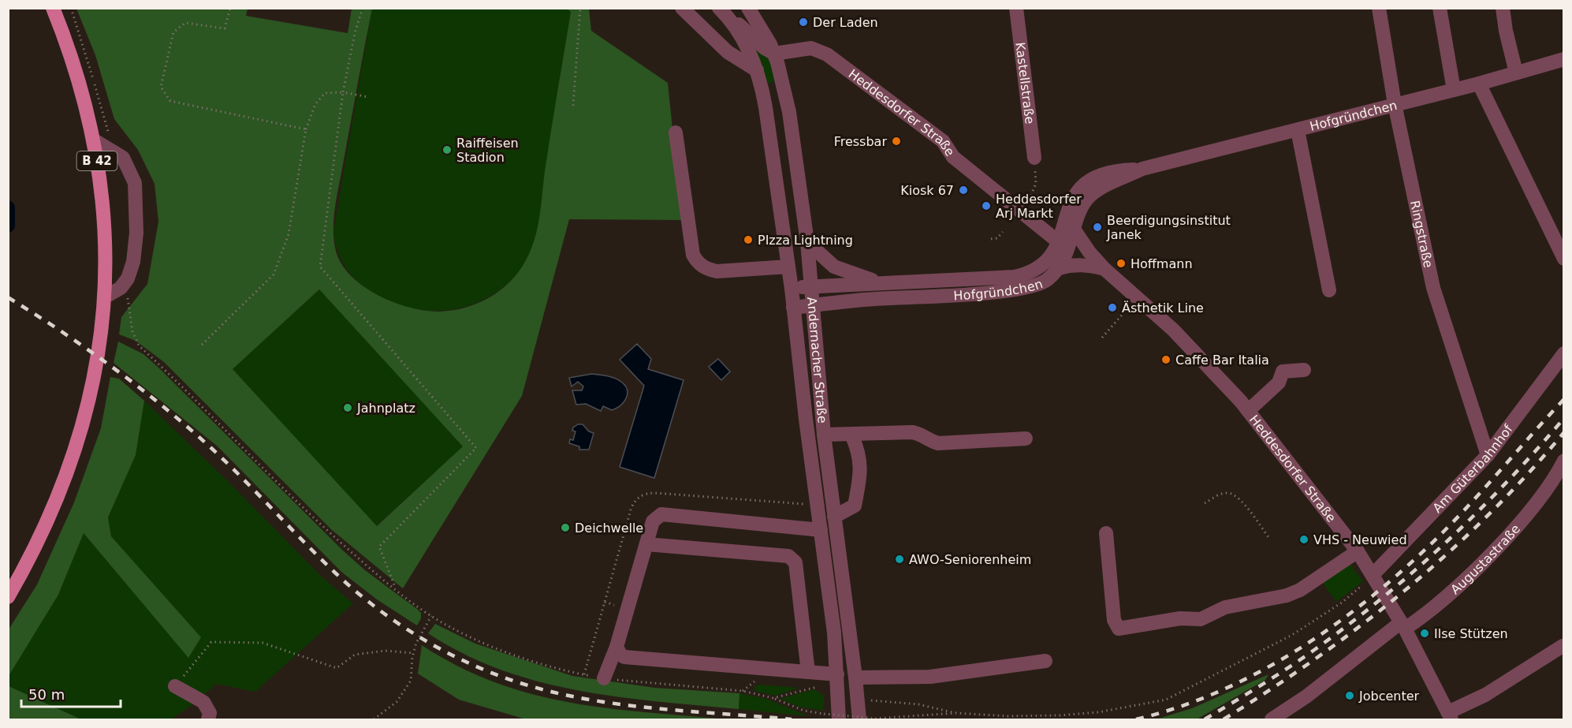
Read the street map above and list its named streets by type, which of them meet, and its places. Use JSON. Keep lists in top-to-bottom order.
{
  "streets": {
    "main road": ["B 42"],
    "street": [
      "Kastellstraße",
      "Heddesdorfer Straße",
      "Hofgründchen",
      "Ringstraße",
      "Andernacher Straße",
      "Am Güterbahnhof",
      "Augustastraße"
    ]
  },
  "crossings": [
    ["Heddesdorfer Straße", "Hofgründchen"],
    ["Heddesdorfer Straße", "Andernacher Straße"],
    ["Heddesdorfer Straße", "Am Güterbahnhof"],
    ["Heddesdorfer Straße", "Augustastraße"],
    ["Hofgründchen", "Ringstraße"],
    ["Hofgründchen", "Andernacher Straße"],
    ["Ringstraße", "Am Güterbahnhof"]
  ],
  "places": [
    "Der Laden",
    "Fressbar",
    "Raiffeisen Stadion",
    "Kiosk 67",
    "Heddesdorfer Arj Markt",
    "Beerdigungsinstitut Janek",
    "PIzza Lightning",
    "Hoffmann",
    "Ästhetik Line",
    "Caffe Bar Italia",
    "Jahnplatz",
    "Deichwelle",
    "VHS - Neuwied",
    "AWO-Seniorenheim",
    "Ilse Stützen",
    "Jobcenter"
  ],
  "scale_bar": "50 m"
}
